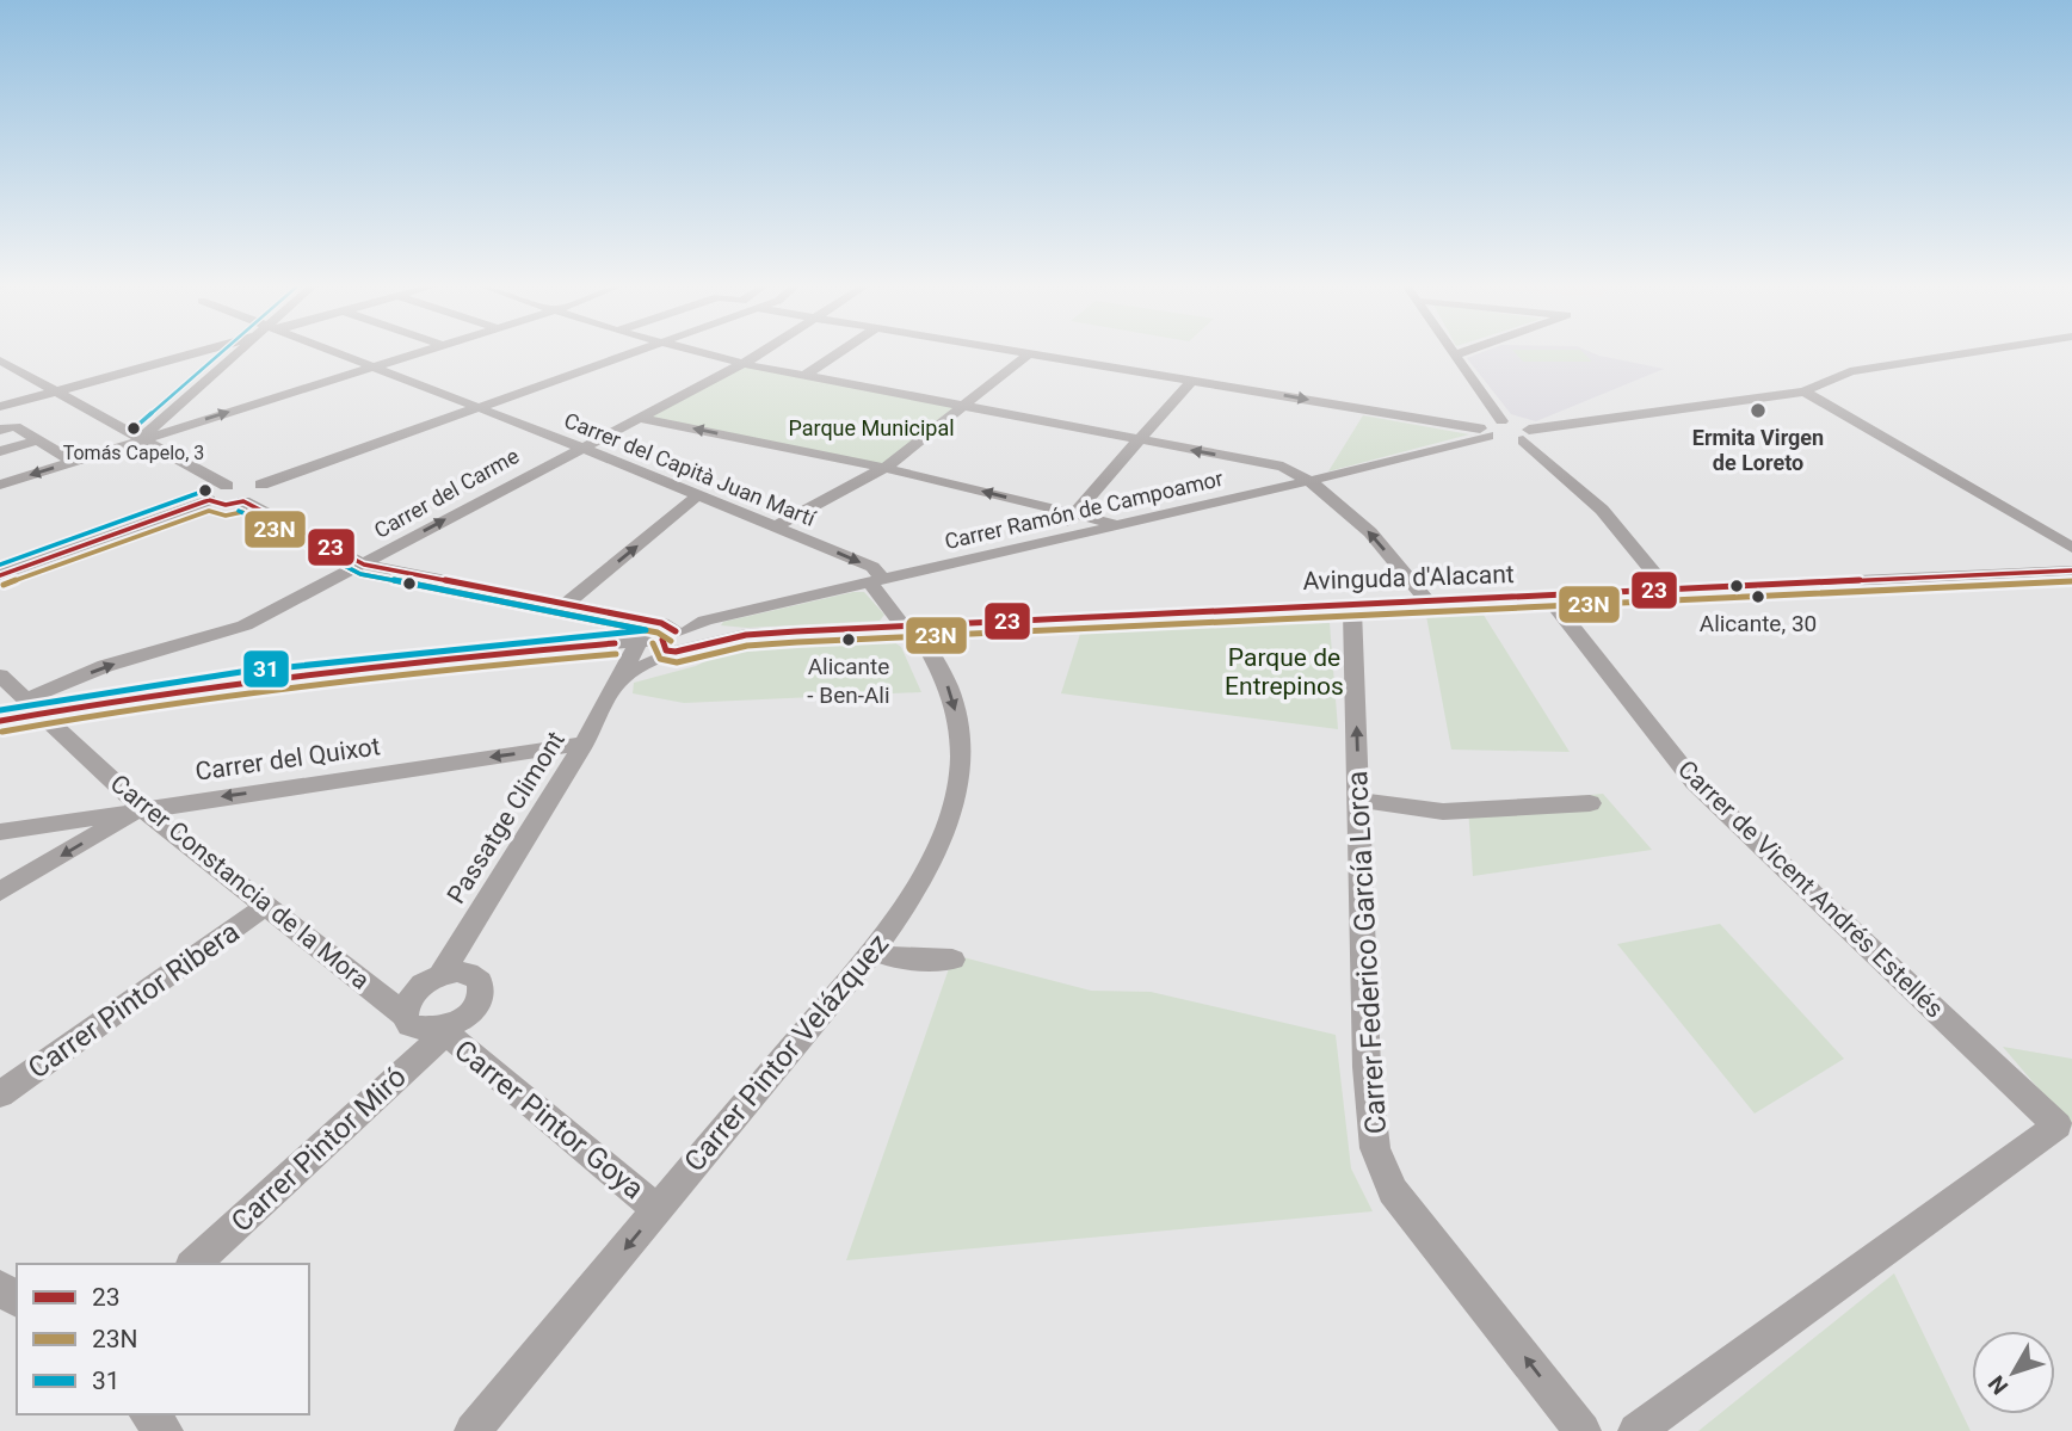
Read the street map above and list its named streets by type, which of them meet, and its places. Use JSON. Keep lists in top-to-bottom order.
{
  "streets": {
    "street": [
      "Carrer del Capità Juan Martí",
      "Carrer del Carme",
      "Carrer Ramón de Campoamor",
      "Avinguda d'Alacant",
      "Carrer del Quixot",
      "Passatge Climont",
      "Carrer Constancia de la Mora",
      "Carrer de Vicent Andrés Estellés",
      "Carrer Federico García Lorca",
      "Carrer Pintor Ribera",
      "Carrer Pintor Velázquez",
      "Carrer Pintor Goya",
      "Carrer Pintor Miró"
    ]
  },
  "crossings": [
    ["Carrer del Capità Juan Martí", "Carrer del Carme"],
    ["Carrer del Capità Juan Martí", "Carrer Ramón de Campoamor"],
    ["Carrer del Capità Juan Martí", "Avinguda d'Alacant"],
    ["Carrer del Capità Juan Martí", "Carrer Pintor Velázquez"],
    ["Carrer del Carme", "Carrer Constancia de la Mora"],
    ["Carrer Ramón de Campoamor", "Avinguda d'Alacant"],
    ["Carrer Ramón de Campoamor", "Passatge Climont"],
    ["Avinguda d'Alacant", "Passatge Climont"],
    ["Avinguda d'Alacant", "Carrer de Vicent Andrés Estellés"],
    ["Avinguda d'Alacant", "Carrer Federico García Lorca"],
    ["Avinguda d'Alacant", "Carrer Pintor Velázquez"],
    ["Carrer del Quixot", "Passatge Climont"],
    ["Carrer del Quixot", "Carrer Constancia de la Mora"],
    ["Passatge Climont", "Carrer Constancia de la Mora"],
    ["Passatge Climont", "Carrer Pintor Goya"],
    ["Passatge Climont", "Carrer Pintor Miró"],
    ["Carrer Constancia de la Mora", "Carrer Pintor Ribera"],
    ["Carrer Constancia de la Mora", "Carrer Pintor Goya"],
    ["Carrer Constancia de la Mora", "Carrer Pintor Miró"],
    ["Carrer Pintor Velázquez", "Carrer Pintor Goya"],
    ["Carrer Pintor Goya", "Carrer Pintor Miró"]
  ],
  "one_way": ["Carrer Federico García Lorca", "Carrer Pintor Velázquez"],
  "parks": ["Parque Municipal", "Parque de Entrepinos"],
  "places": [
    "Ermita Virgen de Loreto",
    "Tomás Capelo, 3",
    "Alicante, 30",
    "Alicante - Ben-Ali"
  ],
  "lines": ["transit line 31", "transit line 23", "transit line 23N"],
  "legend": ["23", "23N", "31"],
  "north": "bottom left"
}
